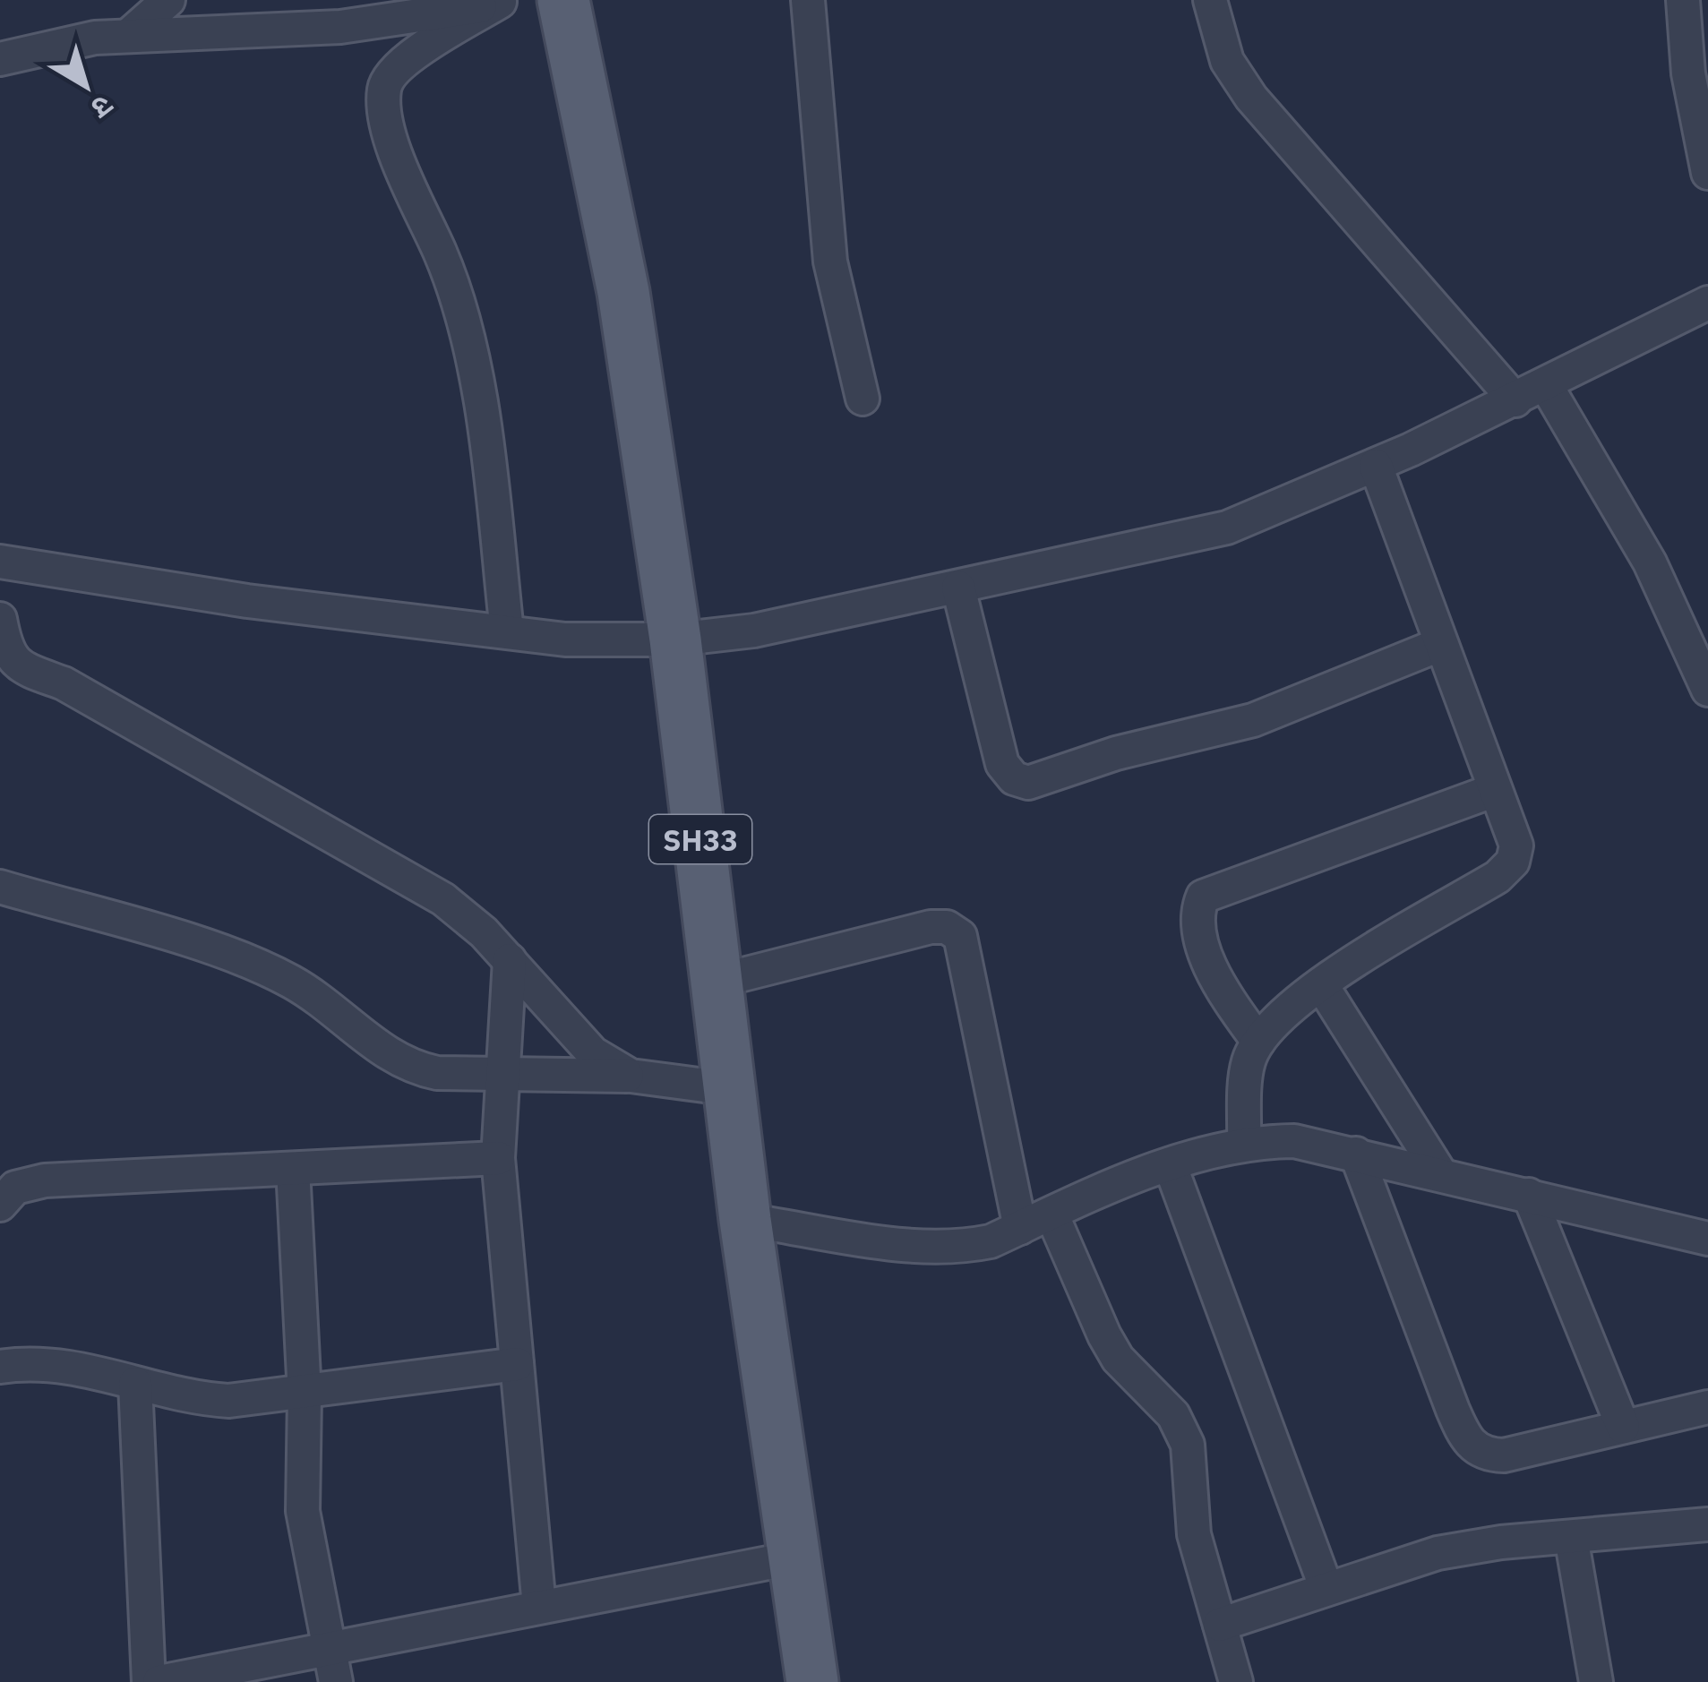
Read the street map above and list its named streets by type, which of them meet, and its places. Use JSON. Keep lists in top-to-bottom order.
{
  "streets": {
    "main road": ["SH33"]
  },
  "north": "bottom right"
}
